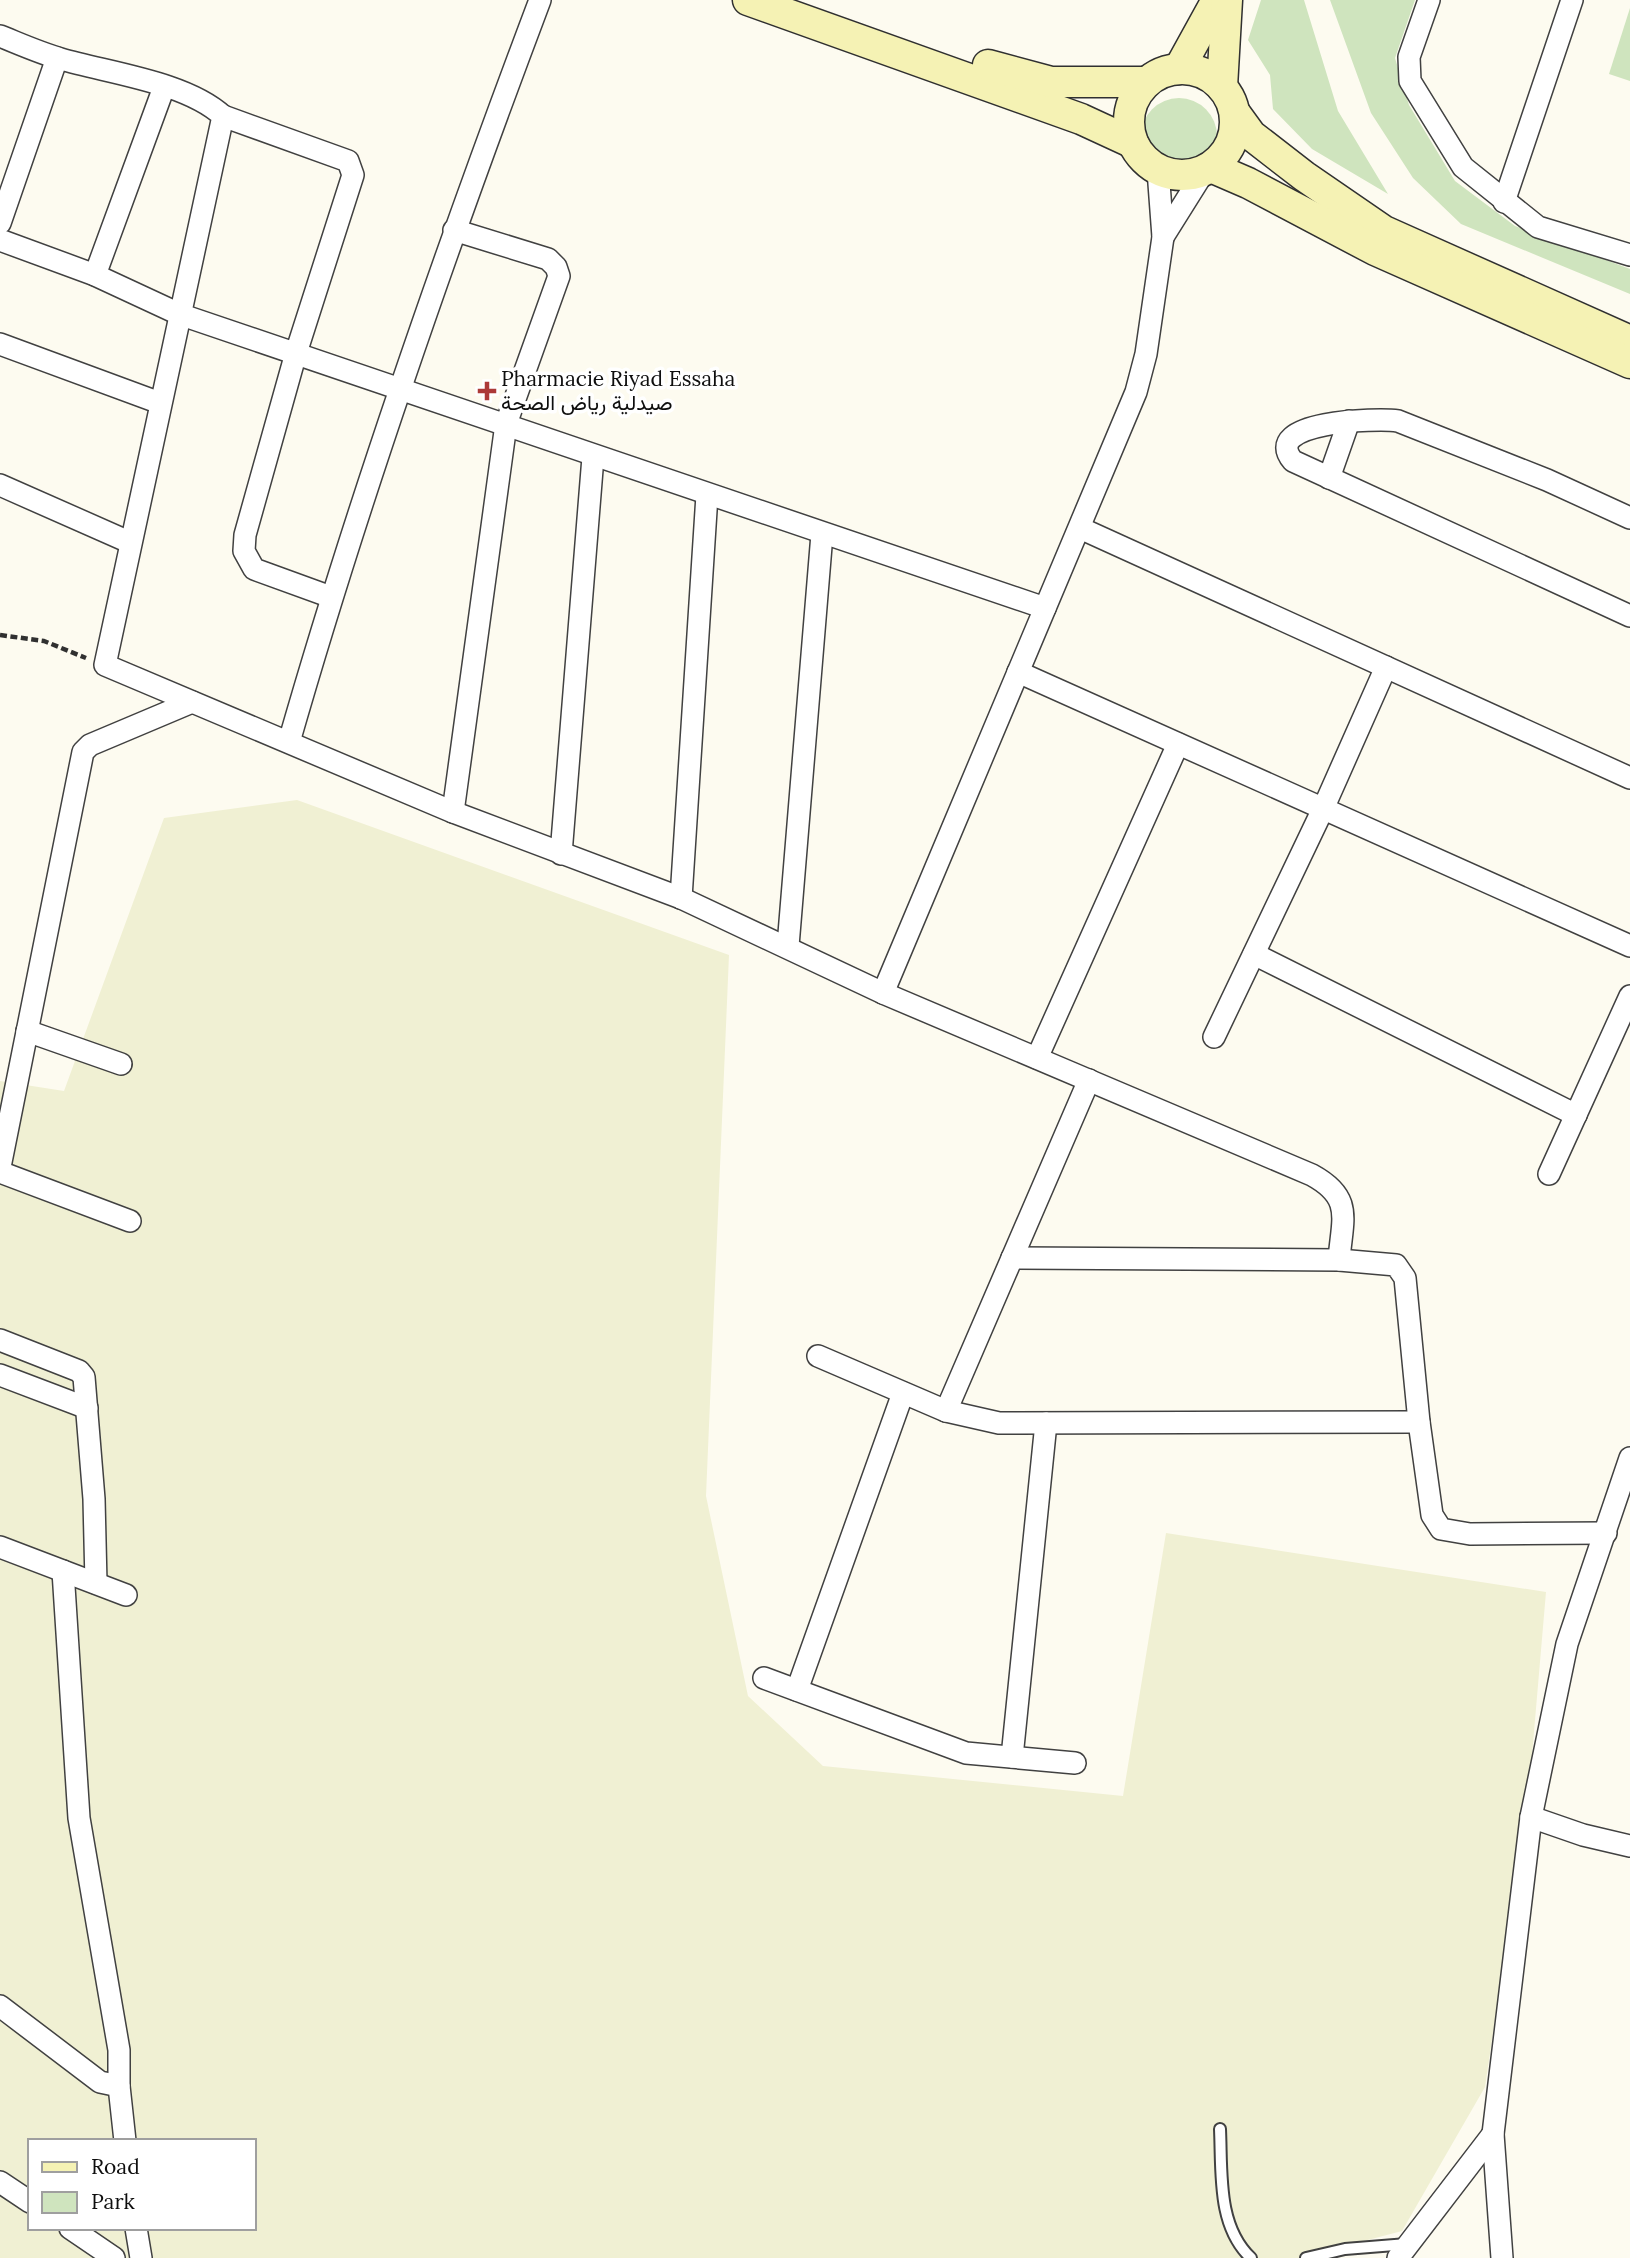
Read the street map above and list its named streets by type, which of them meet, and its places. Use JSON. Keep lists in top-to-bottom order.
{
  "places": {
    "health": ["Pharmacie Riyad Essaha صيدلية رياض الصحة"]
  },
  "legend": ["Road", "Park"]
}
